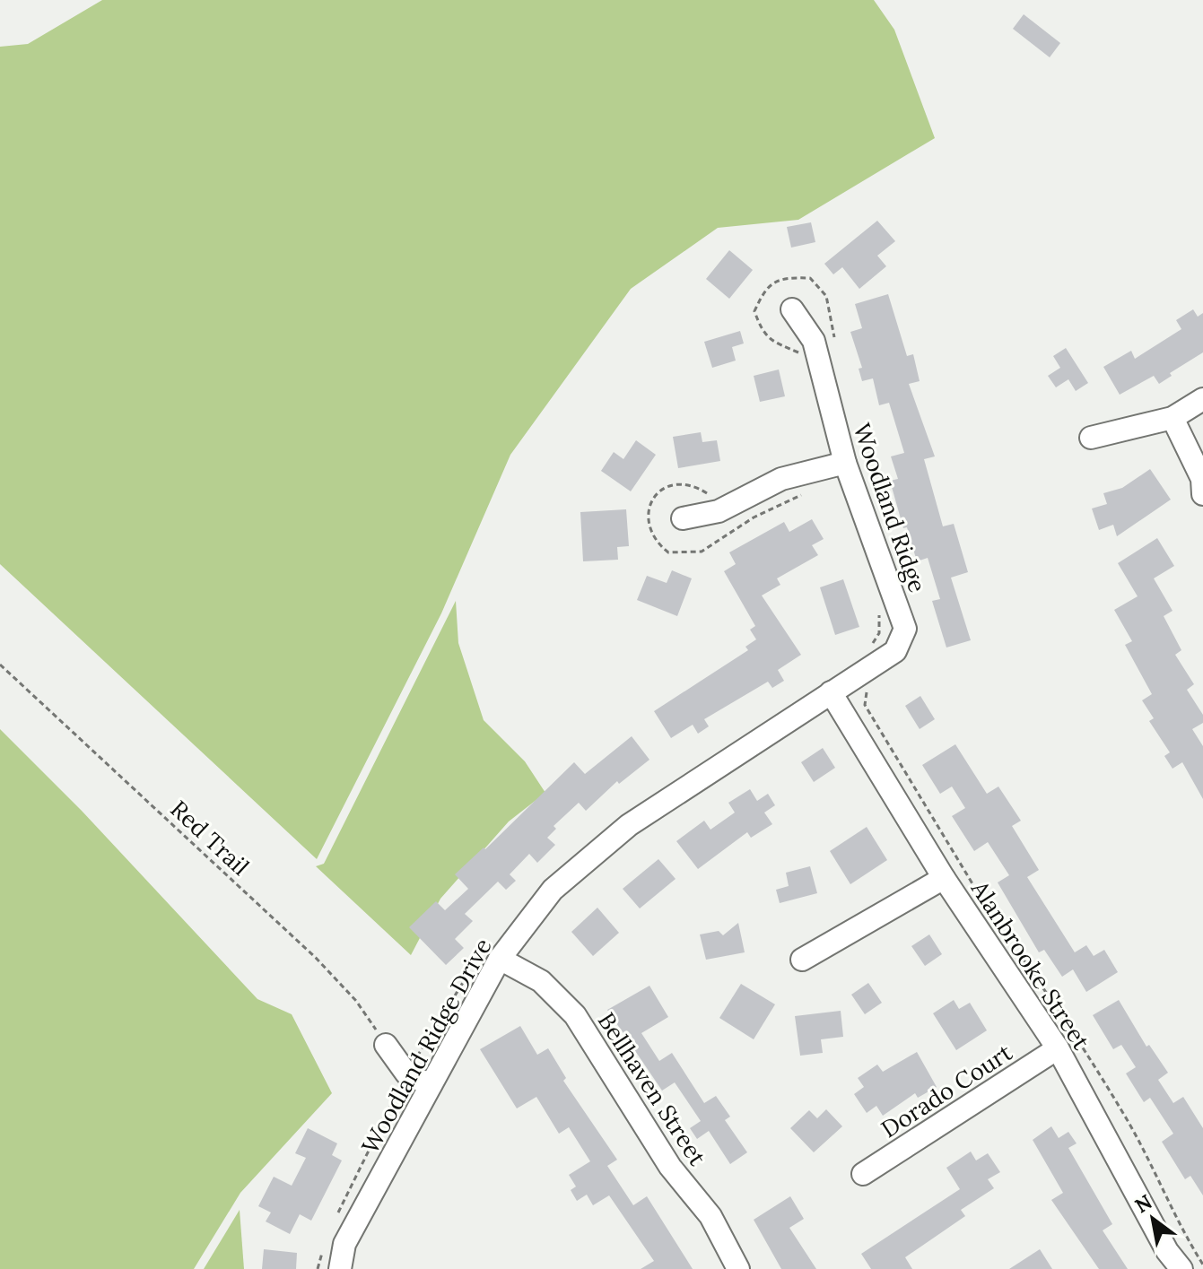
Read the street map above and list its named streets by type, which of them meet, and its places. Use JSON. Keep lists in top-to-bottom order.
{
  "streets": {
    "street": [
      "Woodland Ridge",
      "Alanbrooke Street",
      "Woodland Ridge Drive",
      "Bellhaven Street",
      "Dorado Court"
    ],
    "path": ["Red Trail"]
  },
  "crossings": [
    ["Woodland Ridge", "Alanbrooke Street"],
    ["Woodland Ridge", "Woodland Ridge Drive"],
    ["Alanbrooke Street", "Woodland Ridge Drive"],
    ["Alanbrooke Street", "Dorado Court"],
    ["Woodland Ridge Drive", "Bellhaven Street"]
  ],
  "north": "top left"
}
